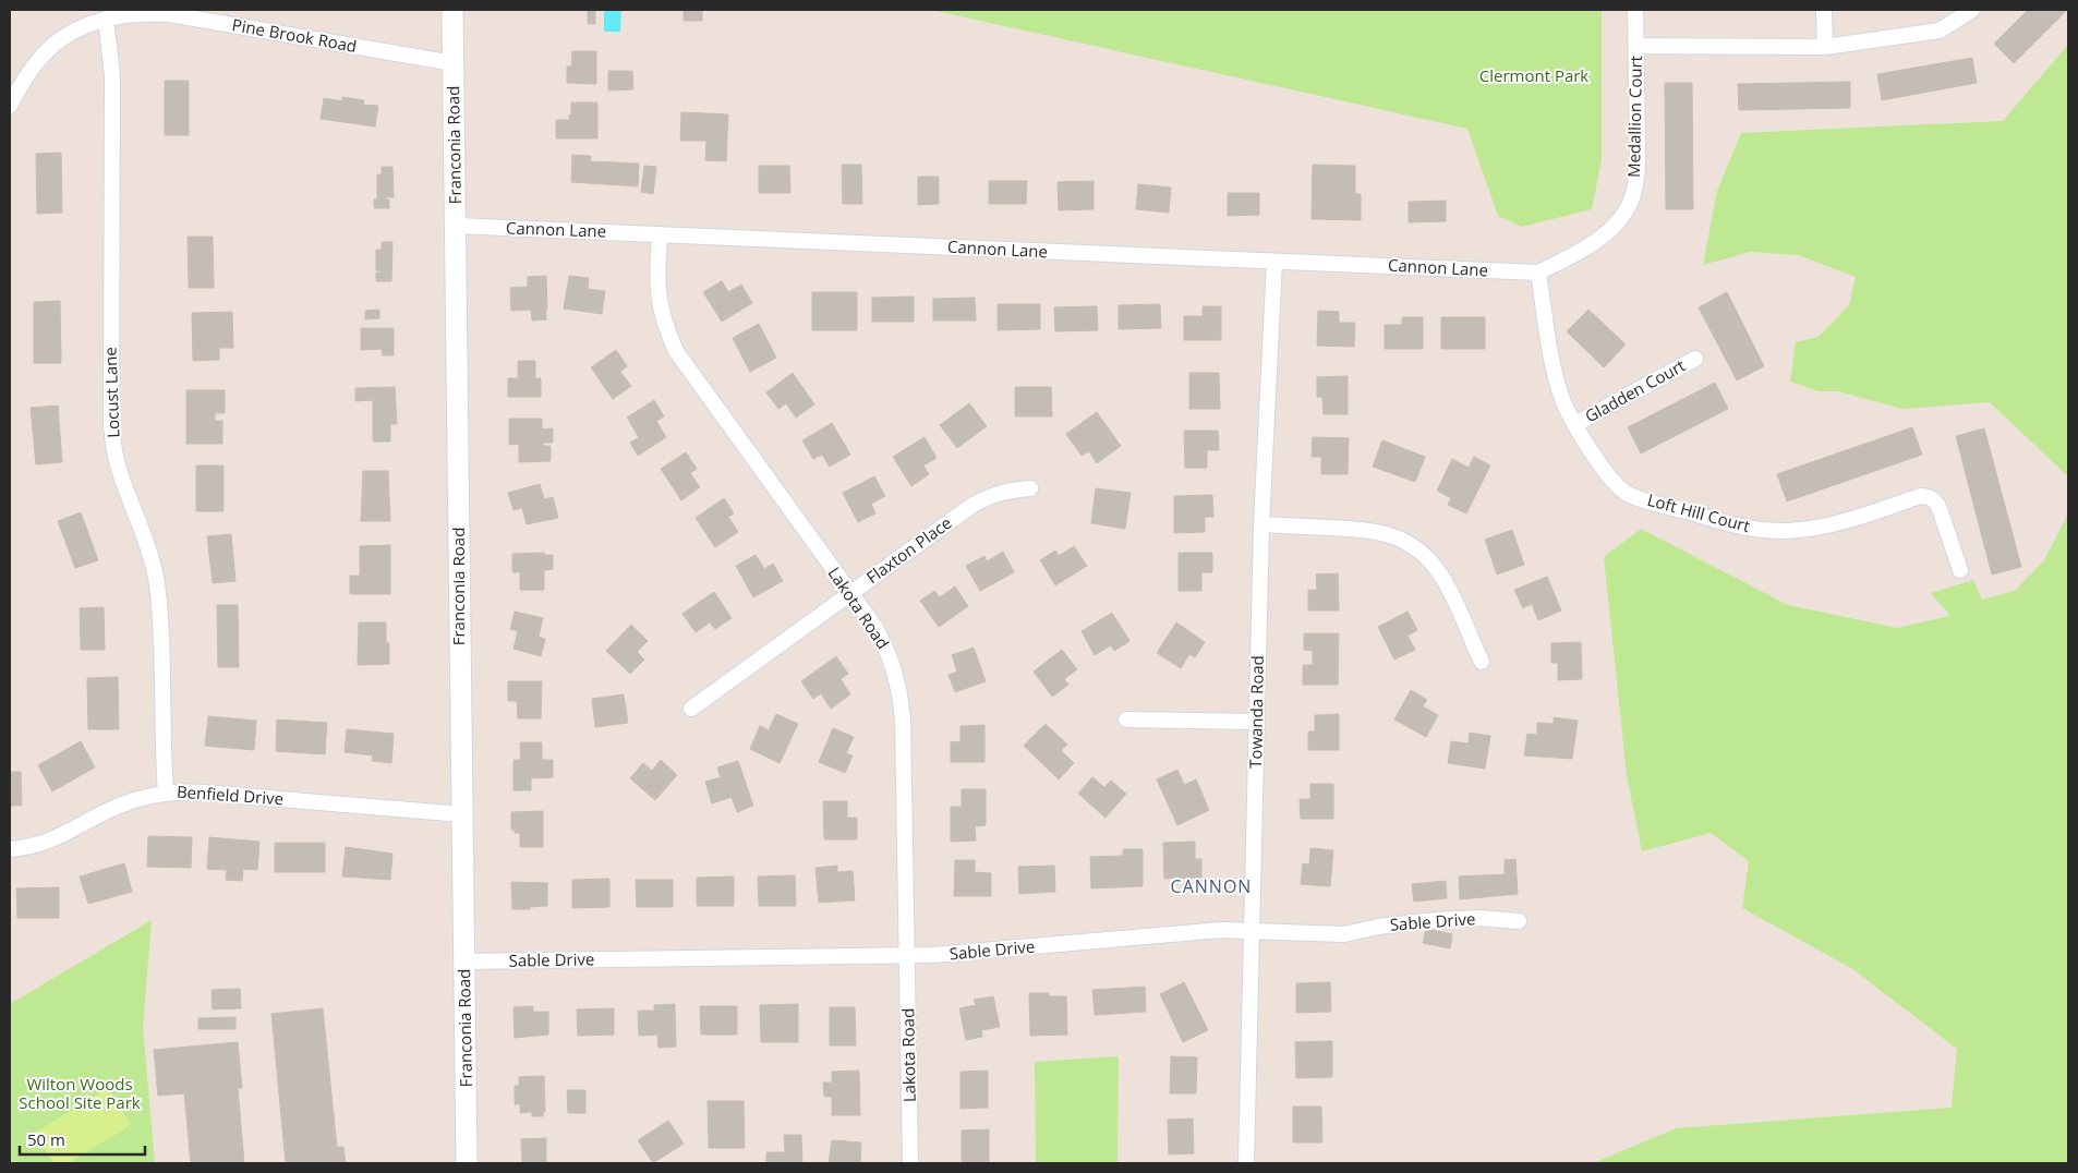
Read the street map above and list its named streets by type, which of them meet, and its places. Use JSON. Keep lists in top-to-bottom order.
{
  "streets": {
    "main road": ["Franconia Road"],
    "street": [
      "Pine Brook Road",
      "Medallion Court",
      "Cannon Lane",
      "Gladden Court",
      "Locust Lane",
      "Loft Hill Court",
      "Flaxton Place",
      "Lakota Road",
      "Towanda Road",
      "Benfield Drive",
      "Sable Drive"
    ]
  },
  "crossings": [
    ["Pine Brook Road", "Franconia Road"],
    ["Pine Brook Road", "Locust Lane"],
    ["Medallion Court", "Cannon Lane"],
    ["Medallion Court", "Loft Hill Court"],
    ["Franconia Road", "Cannon Lane"],
    ["Franconia Road", "Benfield Drive"],
    ["Franconia Road", "Sable Drive"],
    ["Cannon Lane", "Loft Hill Court"],
    ["Cannon Lane", "Lakota Road"],
    ["Cannon Lane", "Towanda Road"],
    ["Gladden Court", "Loft Hill Court"],
    ["Locust Lane", "Benfield Drive"],
    ["Flaxton Place", "Lakota Road"],
    ["Lakota Road", "Sable Drive"],
    ["Towanda Road", "Sable Drive"]
  ],
  "districts": ["CANNON"],
  "parks": ["Clermont Park", "Wilton Woods School Site Park"],
  "scale_bar": "50 m"
}
